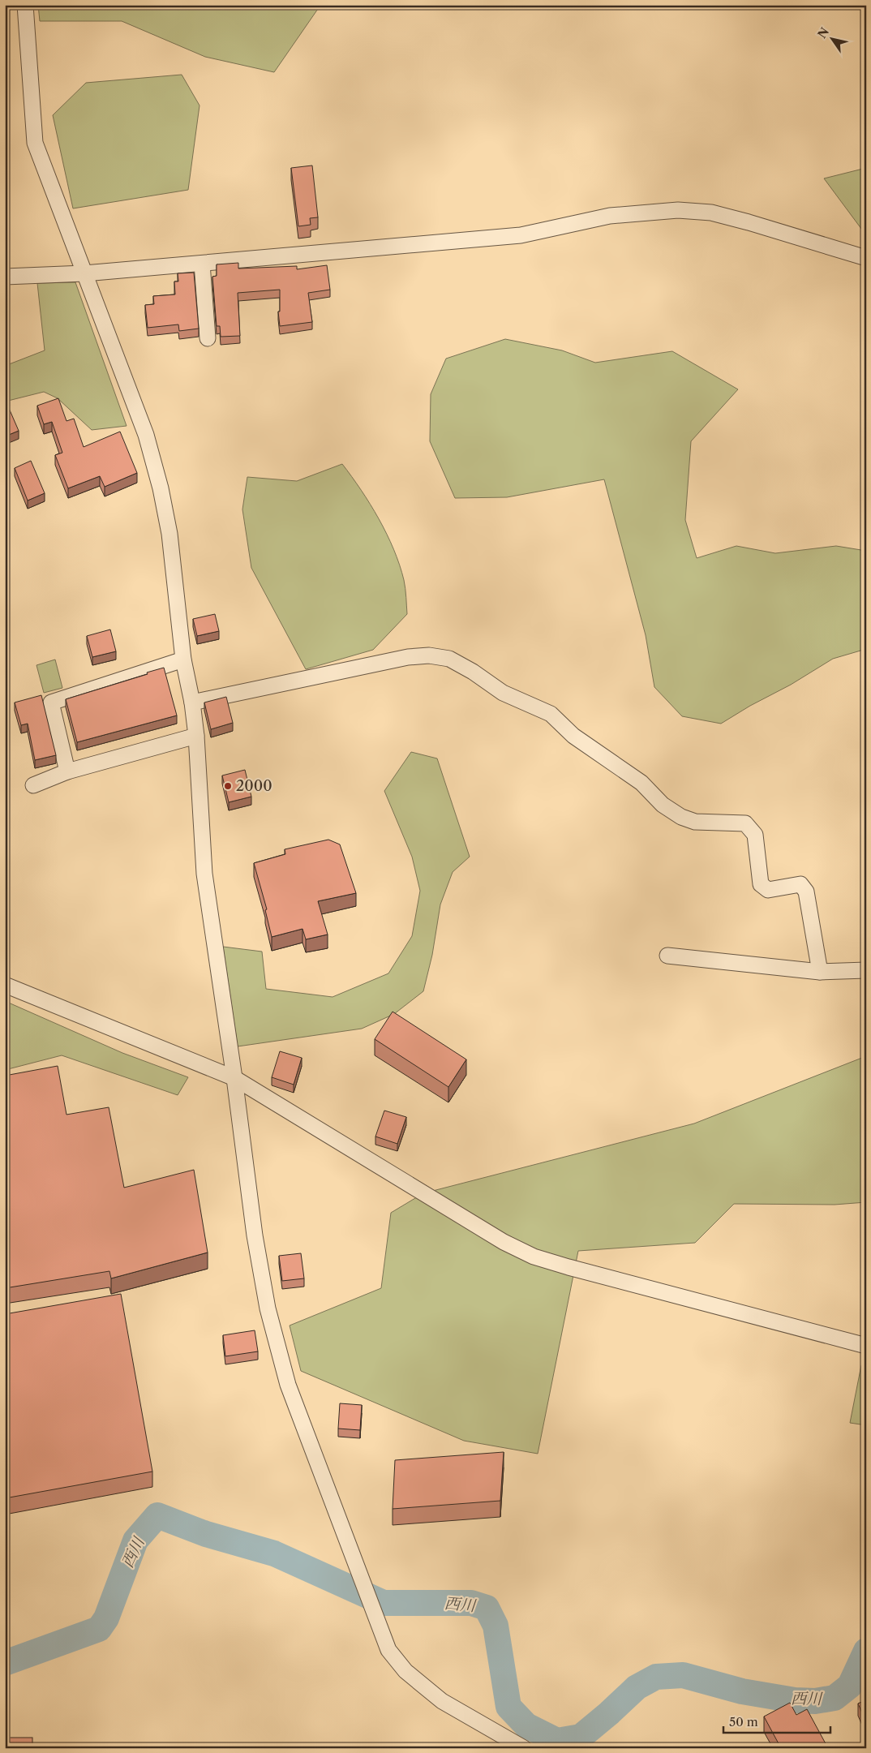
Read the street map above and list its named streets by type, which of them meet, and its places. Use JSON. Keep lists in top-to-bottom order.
{
  "water": ["西川"],
  "places": ["2000"],
  "scale_bar": "50 m",
  "north": "top left"
}
